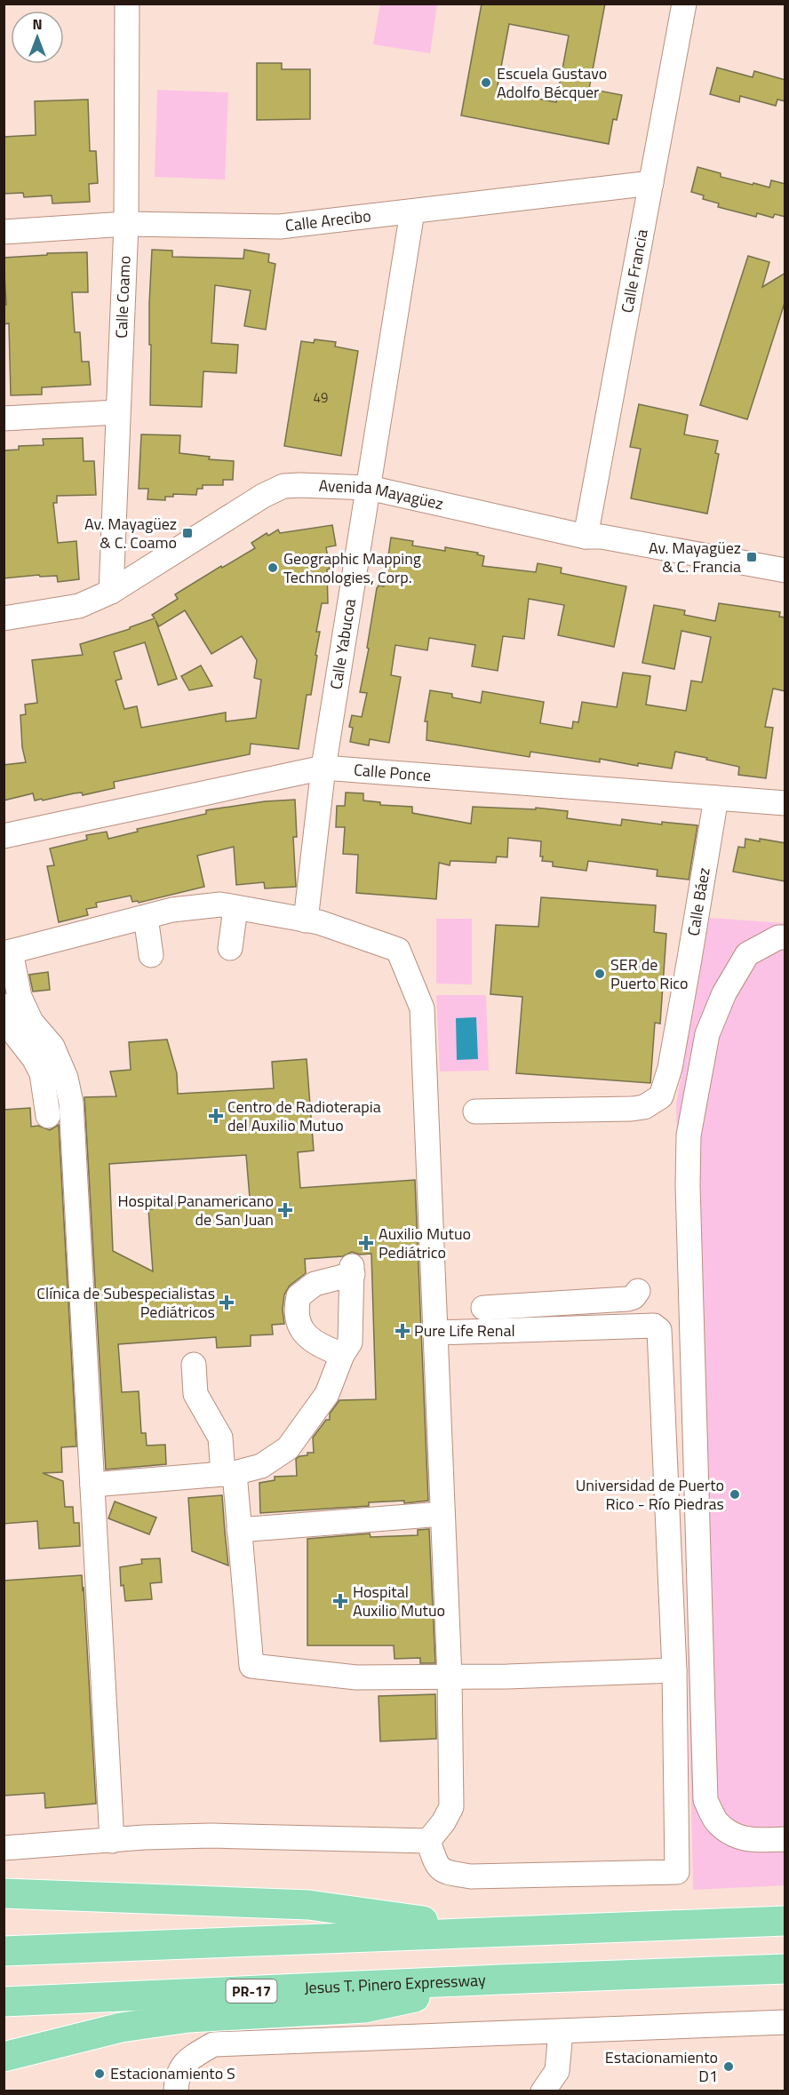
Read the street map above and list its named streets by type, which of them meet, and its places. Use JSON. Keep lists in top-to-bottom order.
{
  "streets": {
    "highway": ["Jesus T. Pinero Expressway", "PR-17"],
    "street": [
      "Calle Arecibo",
      "Calle Francia",
      "Calle Coamo",
      "Avenida Mayagüez",
      "Calle Yabucoa",
      "Calle Ponce",
      "Calle Báez"
    ]
  },
  "crossings": [
    ["Calle Arecibo", "Calle Francia"],
    ["Calle Arecibo", "Calle Coamo"],
    ["Calle Arecibo", "Calle Yabucoa"],
    ["Calle Francia", "Avenida Mayagüez"],
    ["Calle Coamo", "Avenida Mayagüez"],
    ["Avenida Mayagüez", "Calle Yabucoa"],
    ["Calle Yabucoa", "Calle Ponce"],
    ["Calle Ponce", "Calle Báez"]
  ],
  "places": {
    "other": [
      "Escuela Gustavo Adolfo Bécquer",
      "Geographic Mapping Technologies, Corp.",
      "SER de Puerto Rico",
      "Universidad de Puerto Rico - Río Piedras",
      "Estacionamiento D1",
      "Estacionamiento S"
    ],
    "transit": ["Av. Mayagüez & C. Coamo", "Av. Mayagüez & C. Francia"],
    "health": [
      "Centro de Radioterapia del Auxilio Mutuo",
      "Hospital Panamericano de San Juan",
      "Auxilio Mutuo Pediátrico",
      "Clínica de Subespecialistas Pediátricos",
      "Pure Life Renal",
      "Hospital Auxilio Mutuo"
    ]
  },
  "house_numbers": ["49"],
  "north": "top"
}
